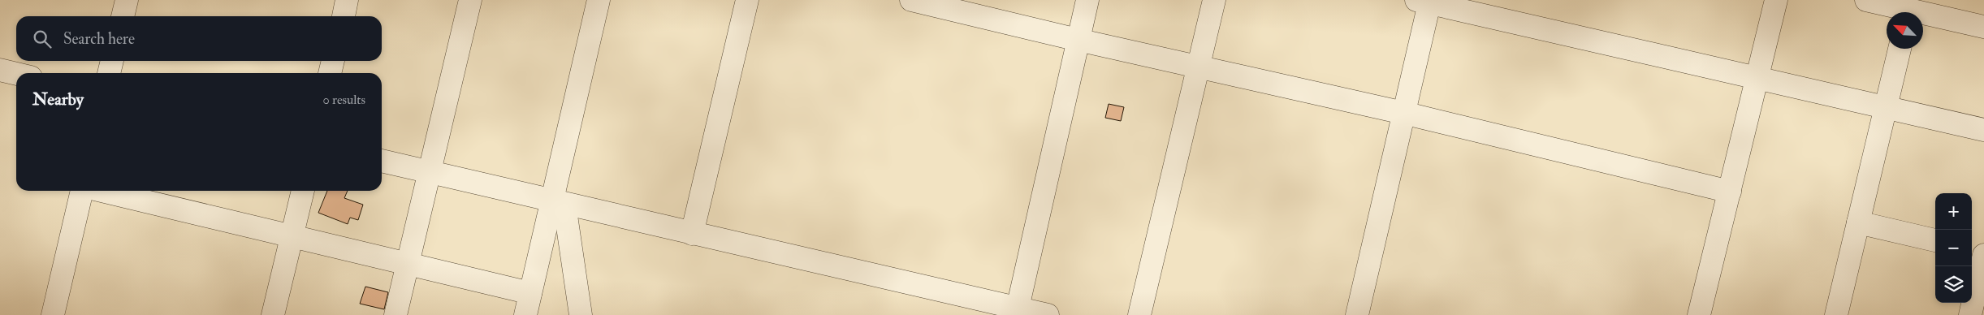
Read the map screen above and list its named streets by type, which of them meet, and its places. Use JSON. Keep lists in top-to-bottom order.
{
  "north": "top left",
  "page": {
    "search": "Search here",
    "heading": ["Nearby", "0 results"],
    "map_buttons": ["+", "−"]
  }
}
